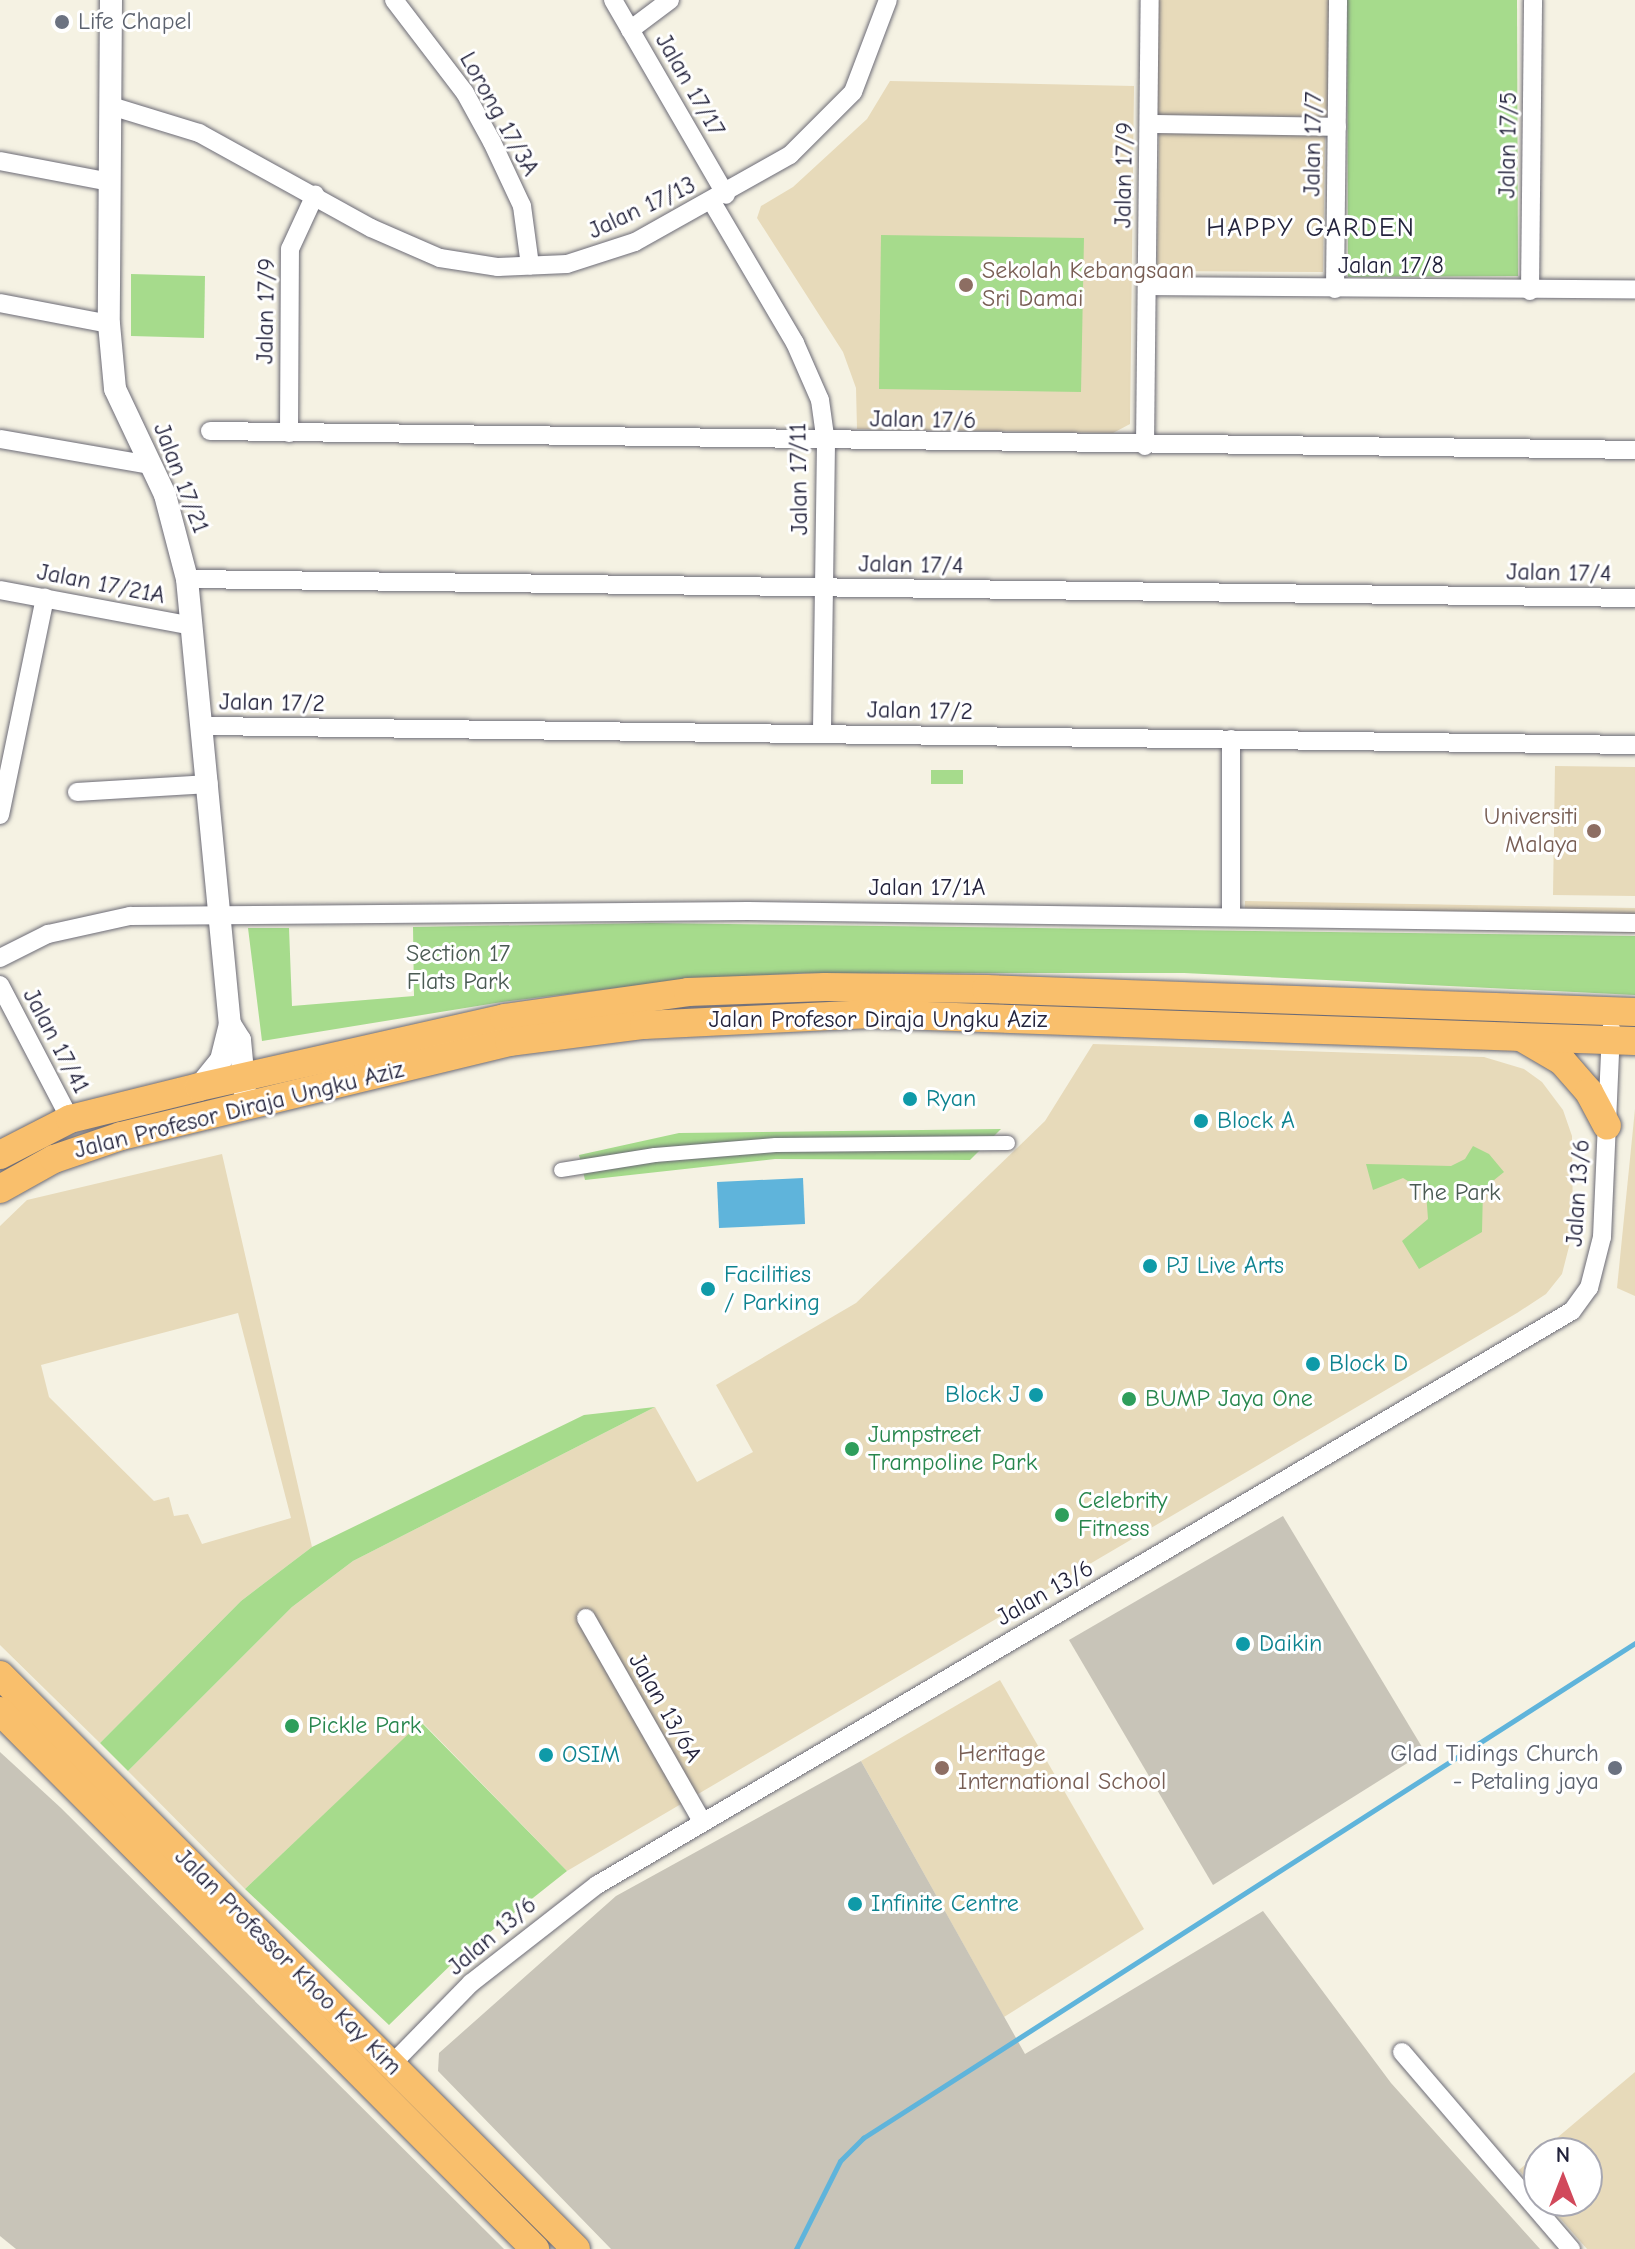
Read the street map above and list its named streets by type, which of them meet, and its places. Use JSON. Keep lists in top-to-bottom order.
{
  "streets": {
    "main road": ["Jalan Profesor Diraja Ungku Aziz", "Jalan Professor Khoo Kay Kim"],
    "street": [
      "Jalan 17/17",
      "Lorong 17/3A",
      "Jalan 17/7",
      "Jalan 17/5",
      "Jalan 17/9",
      "Jalan 17/13",
      "Jalan 17/8",
      "Jalan 17/6",
      "Jalan 17/21",
      "Jalan 17/11",
      "Jalan 17/4",
      "Jalan 17/21A",
      "Jalan 17/2",
      "Jalan 17/1A",
      "Jalan 17/41",
      "Jalan 13/6",
      "Jalan 13/6A"
    ]
  },
  "crossings": [
    ["Jalan 17/17", "Jalan 17/13"],
    ["Jalan 17/17", "Jalan 17/11"],
    ["Lorong 17/3A", "Jalan 17/13"],
    ["Jalan 17/7", "Jalan 17/8"],
    ["Jalan 17/5", "Jalan 17/8"],
    ["Jalan 17/9", "Jalan 17/13"],
    ["Jalan 17/9", "Jalan 17/8"],
    ["Jalan 17/9", "Jalan 17/6"],
    ["Jalan 17/13", "Jalan 17/21"],
    ["Jalan 17/13", "Jalan 17/11"],
    ["Jalan 17/6", "Jalan 17/11"],
    ["Jalan 17/21", "Jalan 17/4"],
    ["Jalan 17/21", "Jalan 17/21A"],
    ["Jalan 17/21", "Jalan 17/2"],
    ["Jalan 17/21", "Jalan 17/1A"],
    ["Jalan 17/21", "Jalan Profesor Diraja Ungku Aziz"],
    ["Jalan 17/11", "Jalan 17/4"],
    ["Jalan 17/11", "Jalan 17/2"],
    ["Jalan Profesor Diraja Ungku Aziz", "Jalan 17/41"],
    ["Jalan Profesor Diraja Ungku Aziz", "Jalan 13/6"],
    ["Jalan 13/6", "Jalan 13/6A"],
    ["Jalan 13/6", "Jalan Professor Khoo Kay Kim"]
  ],
  "districts": ["HAPPY GARDEN"],
  "parks": ["Section 17 Flats Park", "The Park"],
  "places": [
    "Life Chapel",
    "Sekolah Kebangsaan Sri Damai",
    "Universiti Malaya",
    "Ryan",
    "Block A",
    "PJ Live Arts",
    "Facilities / Parking",
    "Block D",
    "Block J",
    "BUMP Jaya One",
    "Jumpstreet Trampoline Park",
    "Celebrity Fitness",
    "Daikin",
    "Pickle Park",
    "OSIM",
    "Heritage International School",
    "Glad Tidings Church - Petaling jaya",
    "Infinite Centre"
  ],
  "north": "top"
}
